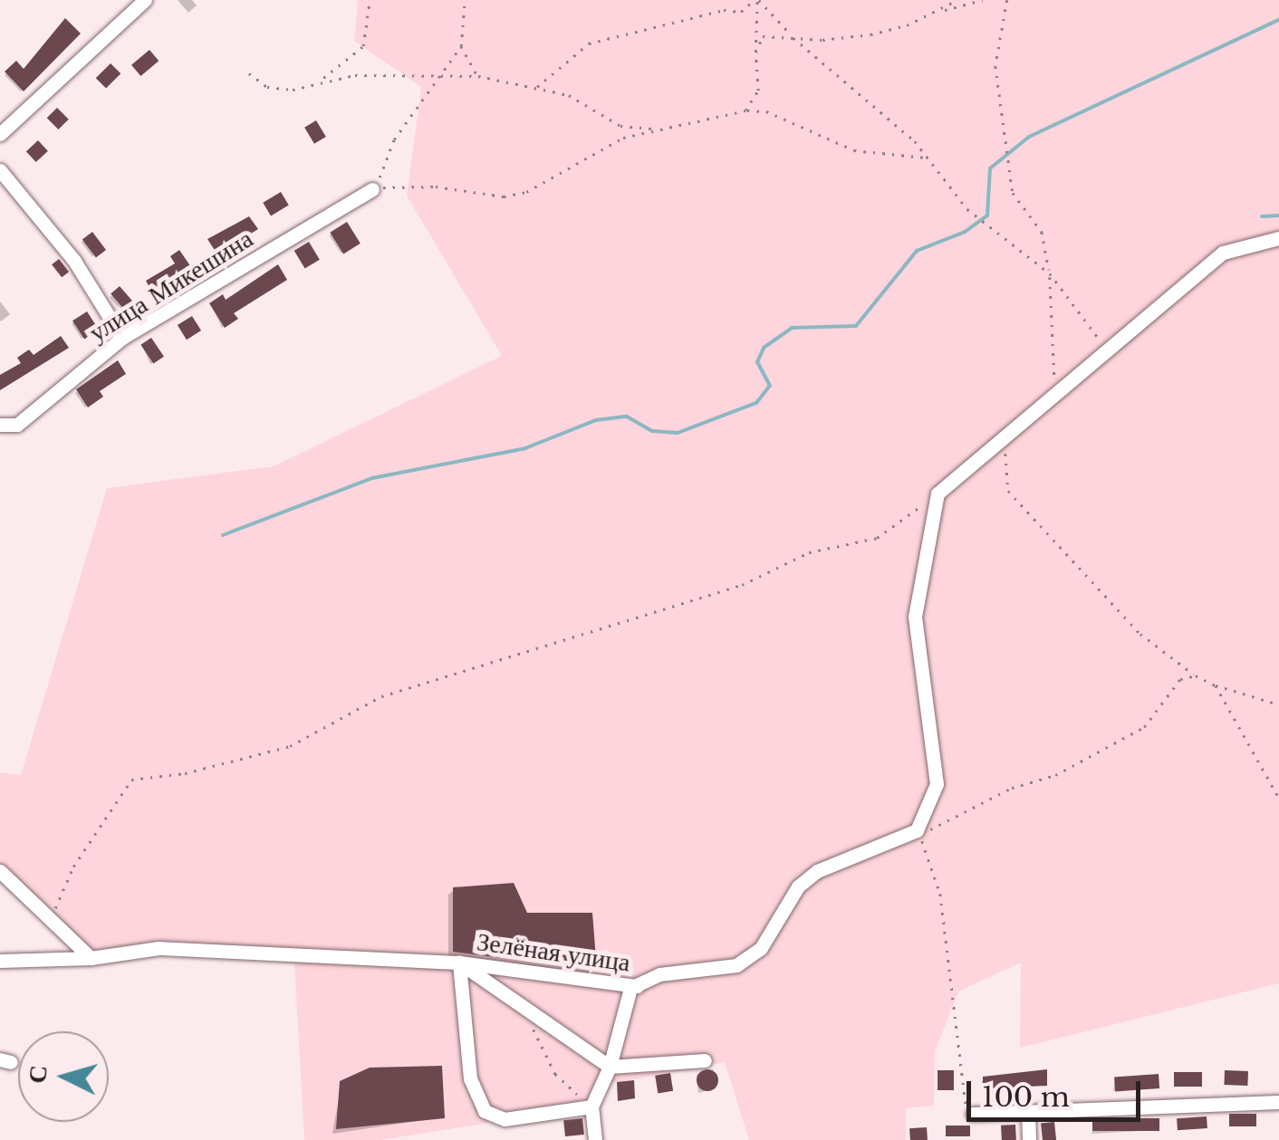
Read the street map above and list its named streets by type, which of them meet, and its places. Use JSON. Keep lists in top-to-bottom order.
{
  "streets": {
    "street": ["улица Микешина", "Зелёная улица"]
  },
  "scale_bar": "100 m",
  "north": "left"
}
